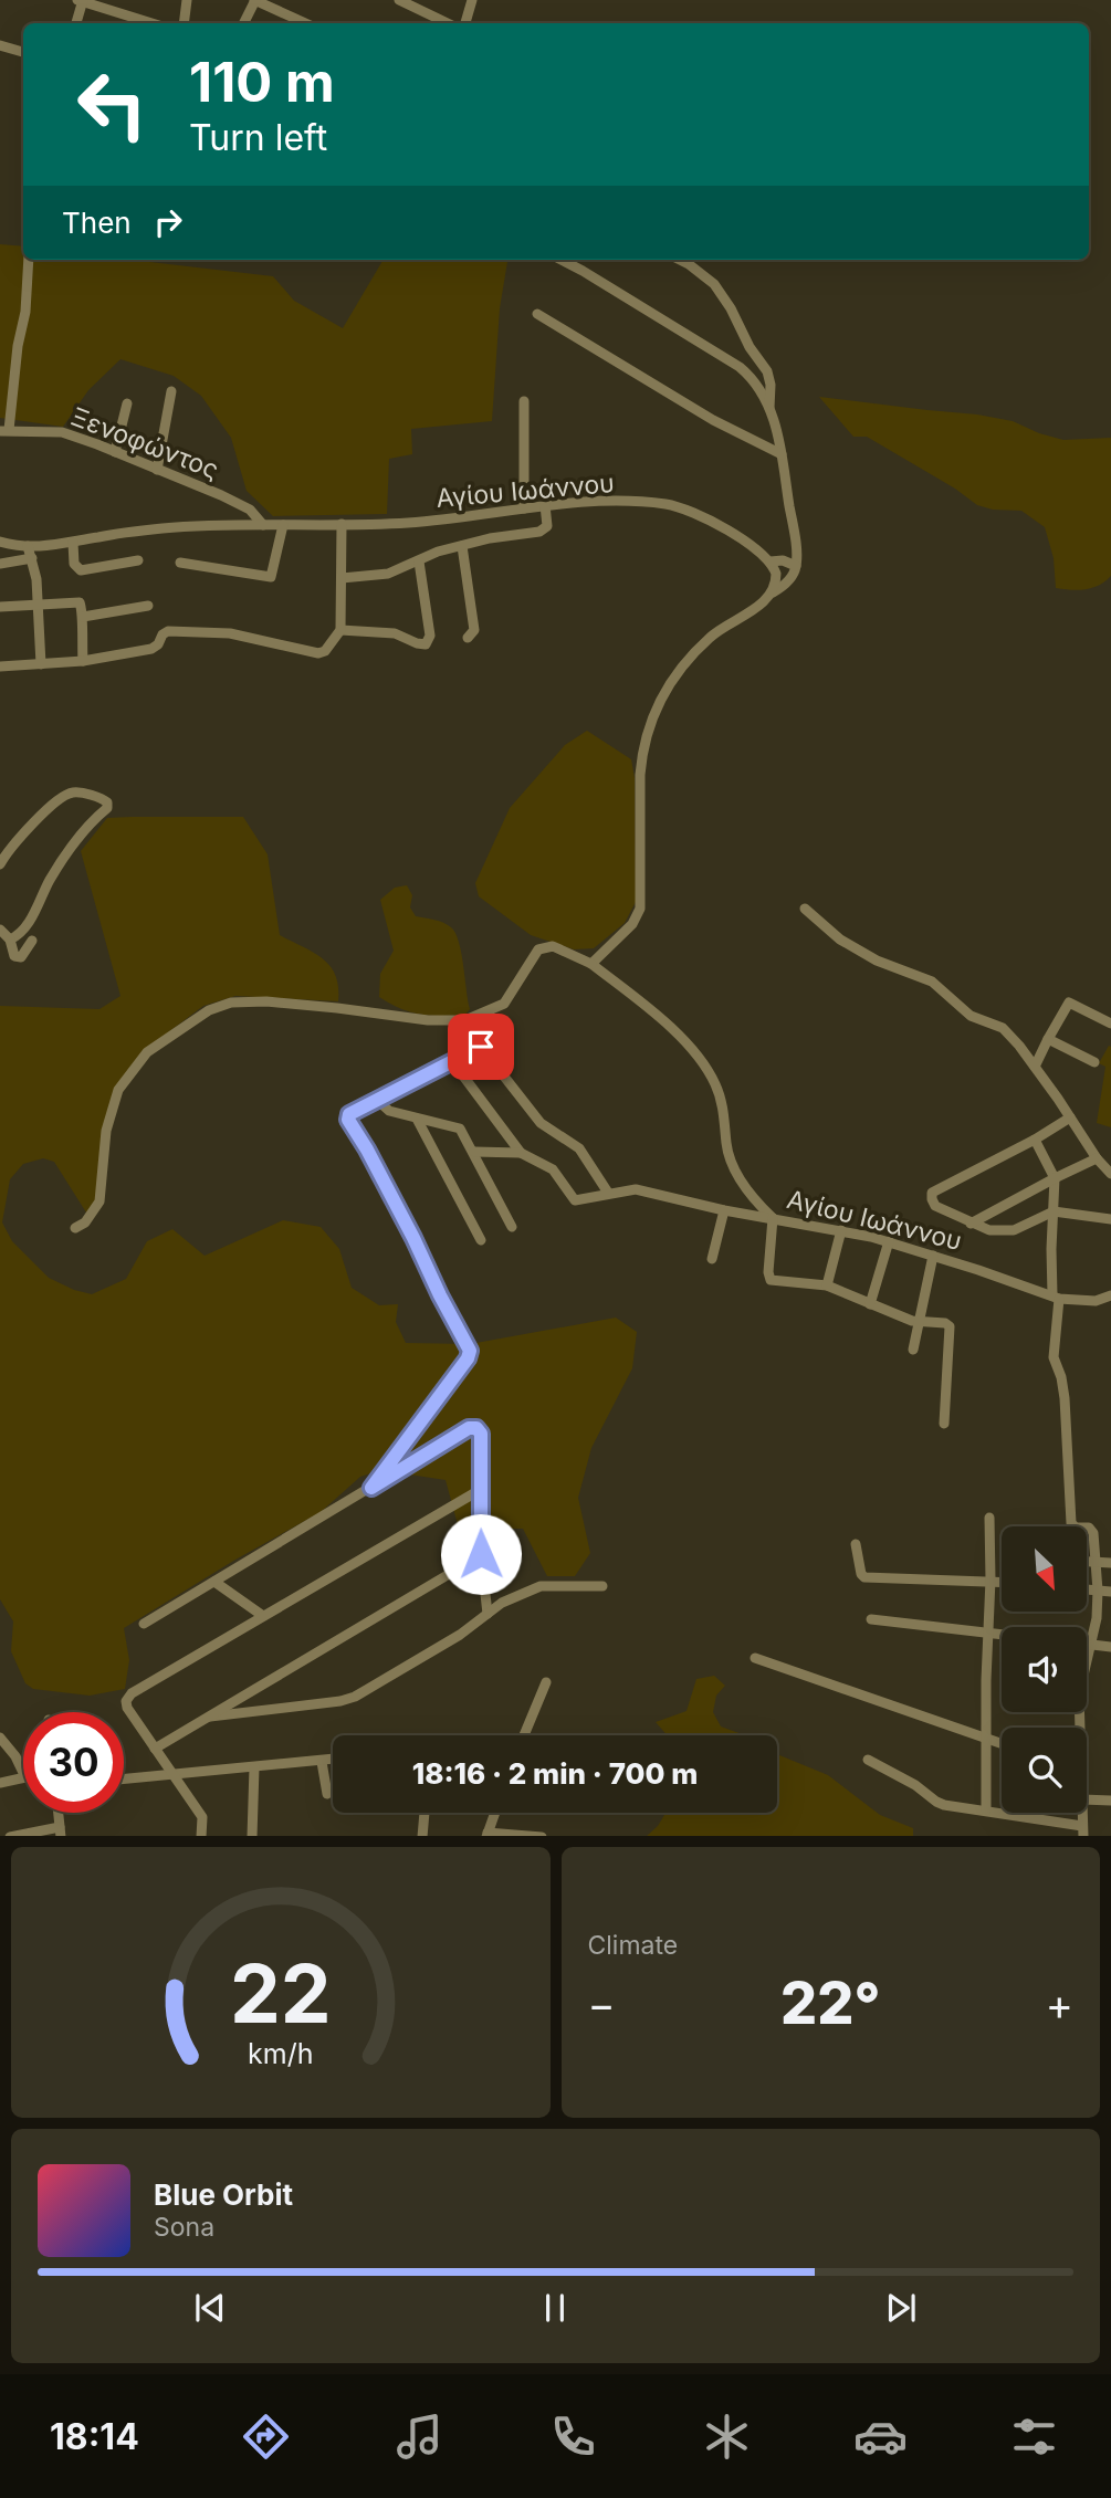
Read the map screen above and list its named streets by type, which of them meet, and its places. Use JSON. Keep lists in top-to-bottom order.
{
  "streets": {
    "street": ["Ξενοφώντος", "Αγίου Ιωάννου"]
  },
  "crossings": [
    ["Ξενοφώντος", "Αγίου Ιωάννου"]
  ],
  "north": "bottom right",
  "page": {
    "turn": ["110 m", "Turn left"],
    "then": "Then",
    "limit": "30",
    "trip": "18:16 · 2 min · 700 m",
    "tile": "Climate",
    "heat": ["−", "22°", "+"],
    "song": ["Blue Orbit", "Sona"],
    "tabs": "18:14",
    "gauge": ["22", "km/h"]
  }
}
